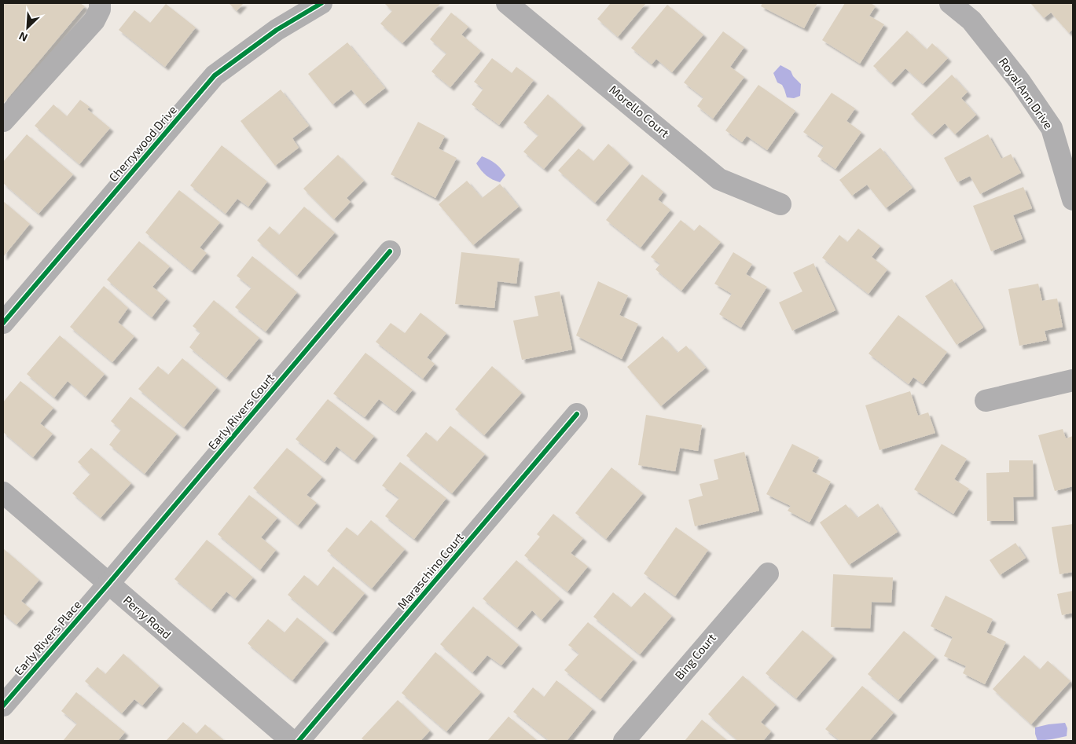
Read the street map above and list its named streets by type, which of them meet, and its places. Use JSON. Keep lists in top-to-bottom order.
{
  "streets": {
    "street": [
      "Royal Ann Drive",
      "Morello Court",
      "Cherrywood Drive",
      "Early Rivers Court",
      "Maraschino Court",
      "Perry Road",
      "Early Rivers Place",
      "Bing Court"
    ]
  },
  "crossings": [
    ["Early Rivers Court", "Perry Road"],
    ["Early Rivers Court", "Early Rivers Place"],
    ["Perry Road", "Early Rivers Place"]
  ],
  "north": "bottom left"
}
